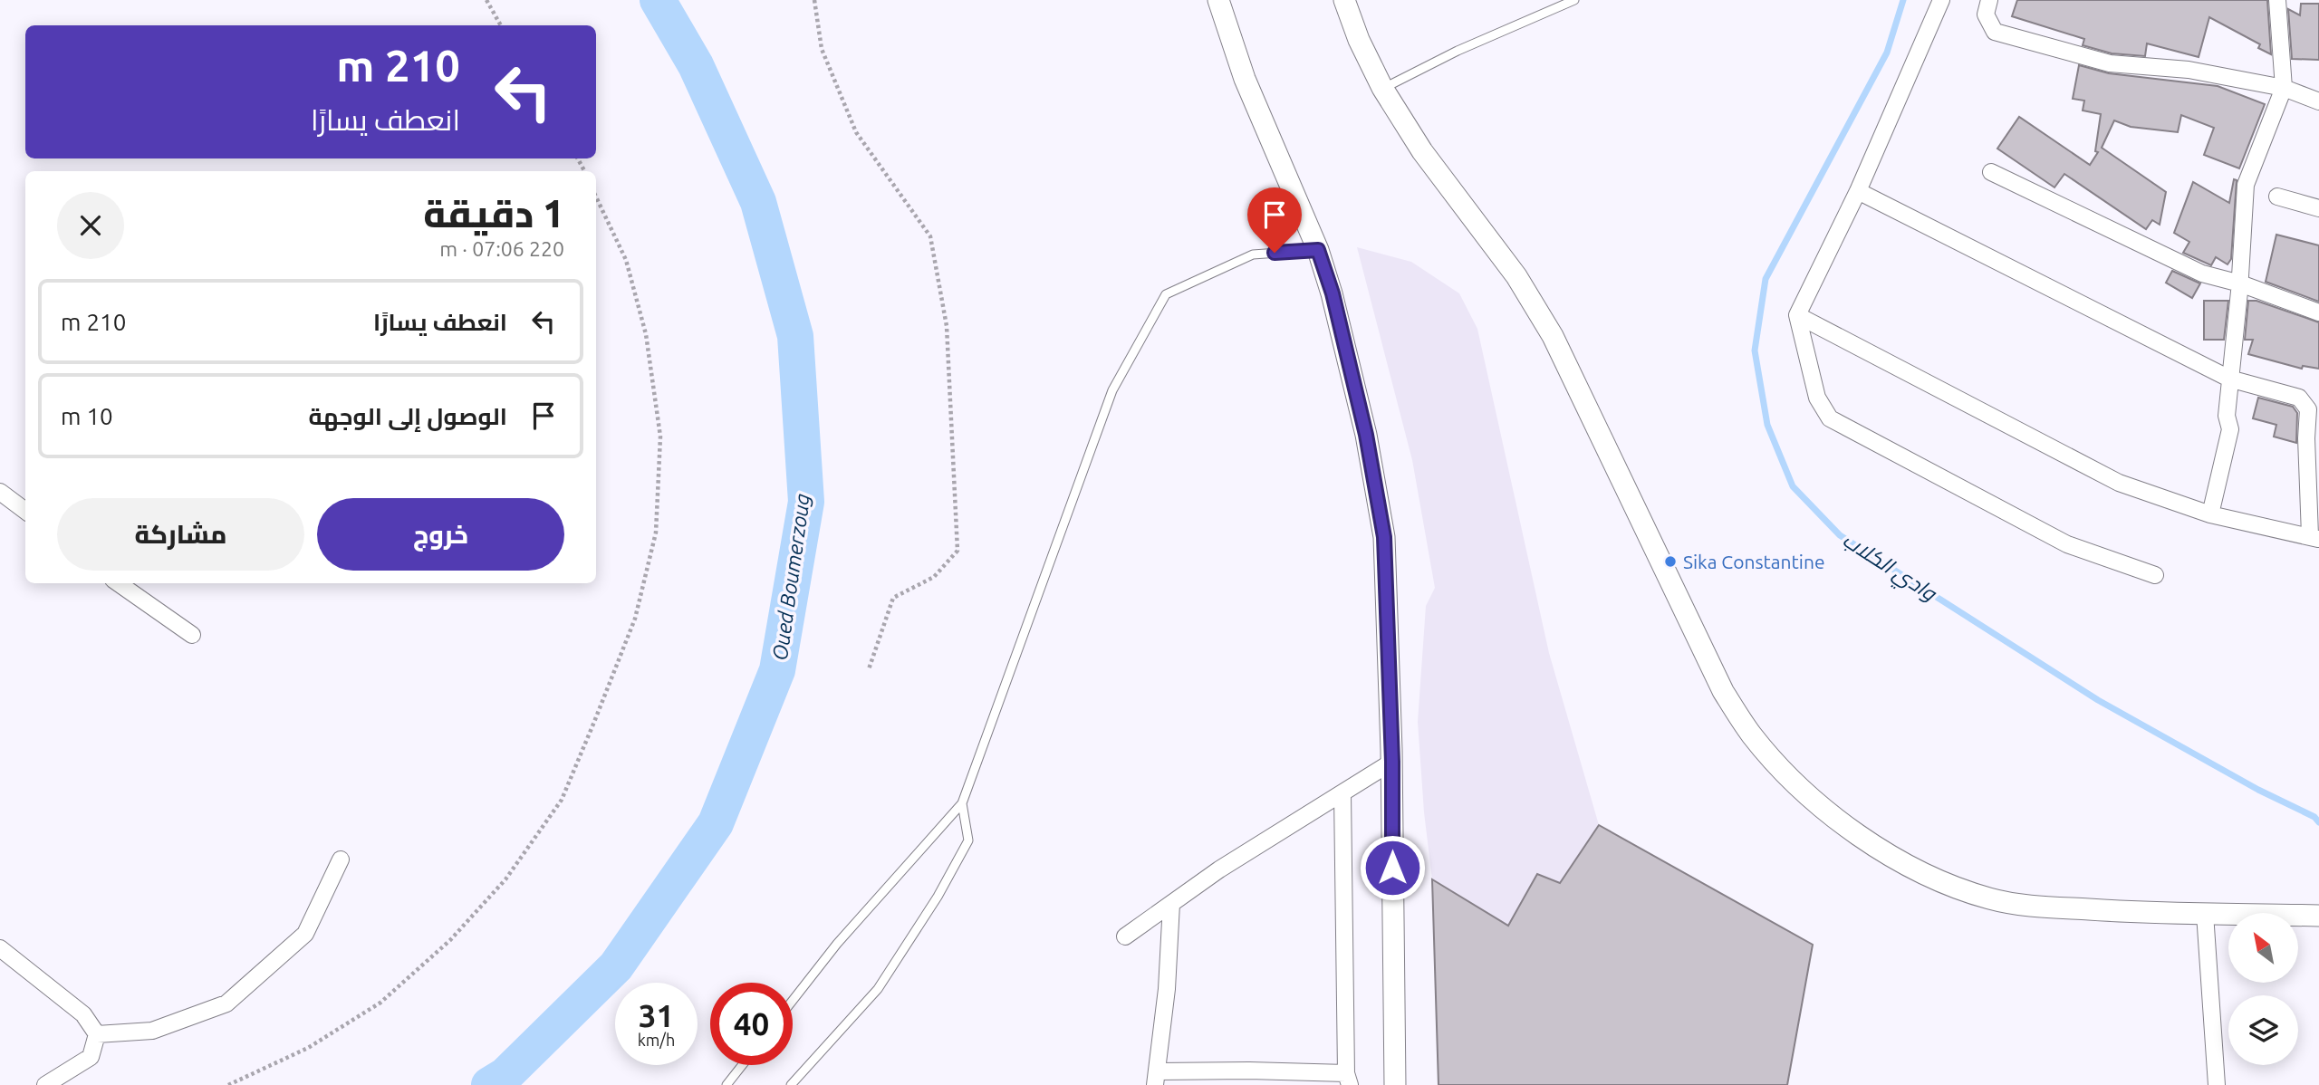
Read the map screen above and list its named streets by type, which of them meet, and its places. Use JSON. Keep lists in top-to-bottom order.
{
  "water": ["وادي الكلاب", "Oued Boumerzoug"],
  "places": ["Sika Constantine"],
  "north": "top left",
  "page": {
    "turn": ["210 m", "انعطف يسارًا"],
    "heading": ["1 دقيقة", "220 m · 07:06"],
    "list": [
      {
        "name": "انعطف يسارًا",
        "value": "210 m"
      },
      {
        "name": "الوصول إلى الوجهة",
        "value": "10 m"
      }
    ],
    "buttons": ["خروج", "مشاركة"],
    "speed": "31 km/h",
    "limit": "40"
  }
}
